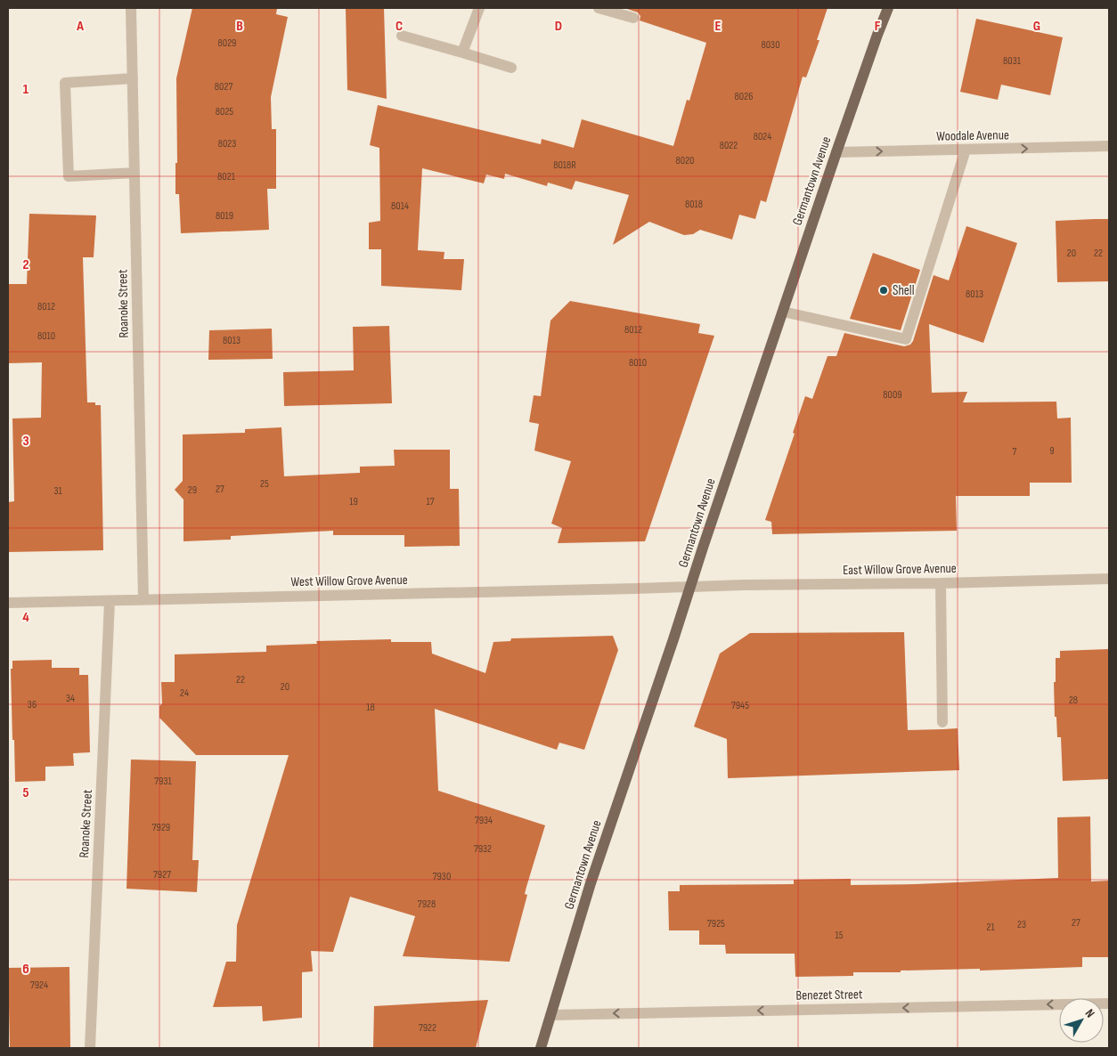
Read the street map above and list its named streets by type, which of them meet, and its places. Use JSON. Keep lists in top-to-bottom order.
{
  "streets": {
    "main road": ["Germantown Avenue"],
    "street": [
      "Woodale Avenue",
      "Roanoke Street",
      "East Willow Grove Avenue",
      "West Willow Grove Avenue",
      "Benezet Street"
    ]
  },
  "crossings": [
    ["Woodale Avenue", "Germantown Avenue"],
    ["Germantown Avenue", "East Willow Grove Avenue"],
    ["Germantown Avenue", "West Willow Grove Avenue"],
    ["Germantown Avenue", "Benezet Street"],
    ["Roanoke Street", "West Willow Grove Avenue"],
    ["East Willow Grove Avenue", "West Willow Grove Avenue"]
  ],
  "one_way": ["Woodale Avenue", "Benezet Street"],
  "places": ["Shell"],
  "house_numbers": [
    "8029",
    "8030",
    "8031",
    "8027",
    "8026",
    "8025",
    "8024",
    "8023",
    "8022",
    "8020",
    "8018R",
    "8021",
    "8018",
    "8014",
    "8019",
    "20",
    "22",
    "8013",
    "8012",
    "8012",
    "8010",
    "8013",
    "8010",
    "8009",
    "9",
    "7",
    "25",
    "27",
    "29",
    "31",
    "19",
    "17",
    "22",
    "20",
    "24",
    "34",
    "28",
    "36",
    "7945",
    "18",
    "7931",
    "7934",
    "7929",
    "7932",
    "7927",
    "7930",
    "7928",
    "27",
    "7925",
    "23",
    "21",
    "15",
    "7924",
    "7922"
  ],
  "north": "top right",
  "grid": {
    "columns": [
      "A",
      "B",
      "C",
      "D",
      "E",
      "F",
      "G"
    ],
    "rows": [
      "1",
      "2",
      "3",
      "4",
      "5",
      "6"
    ]
  }
}
